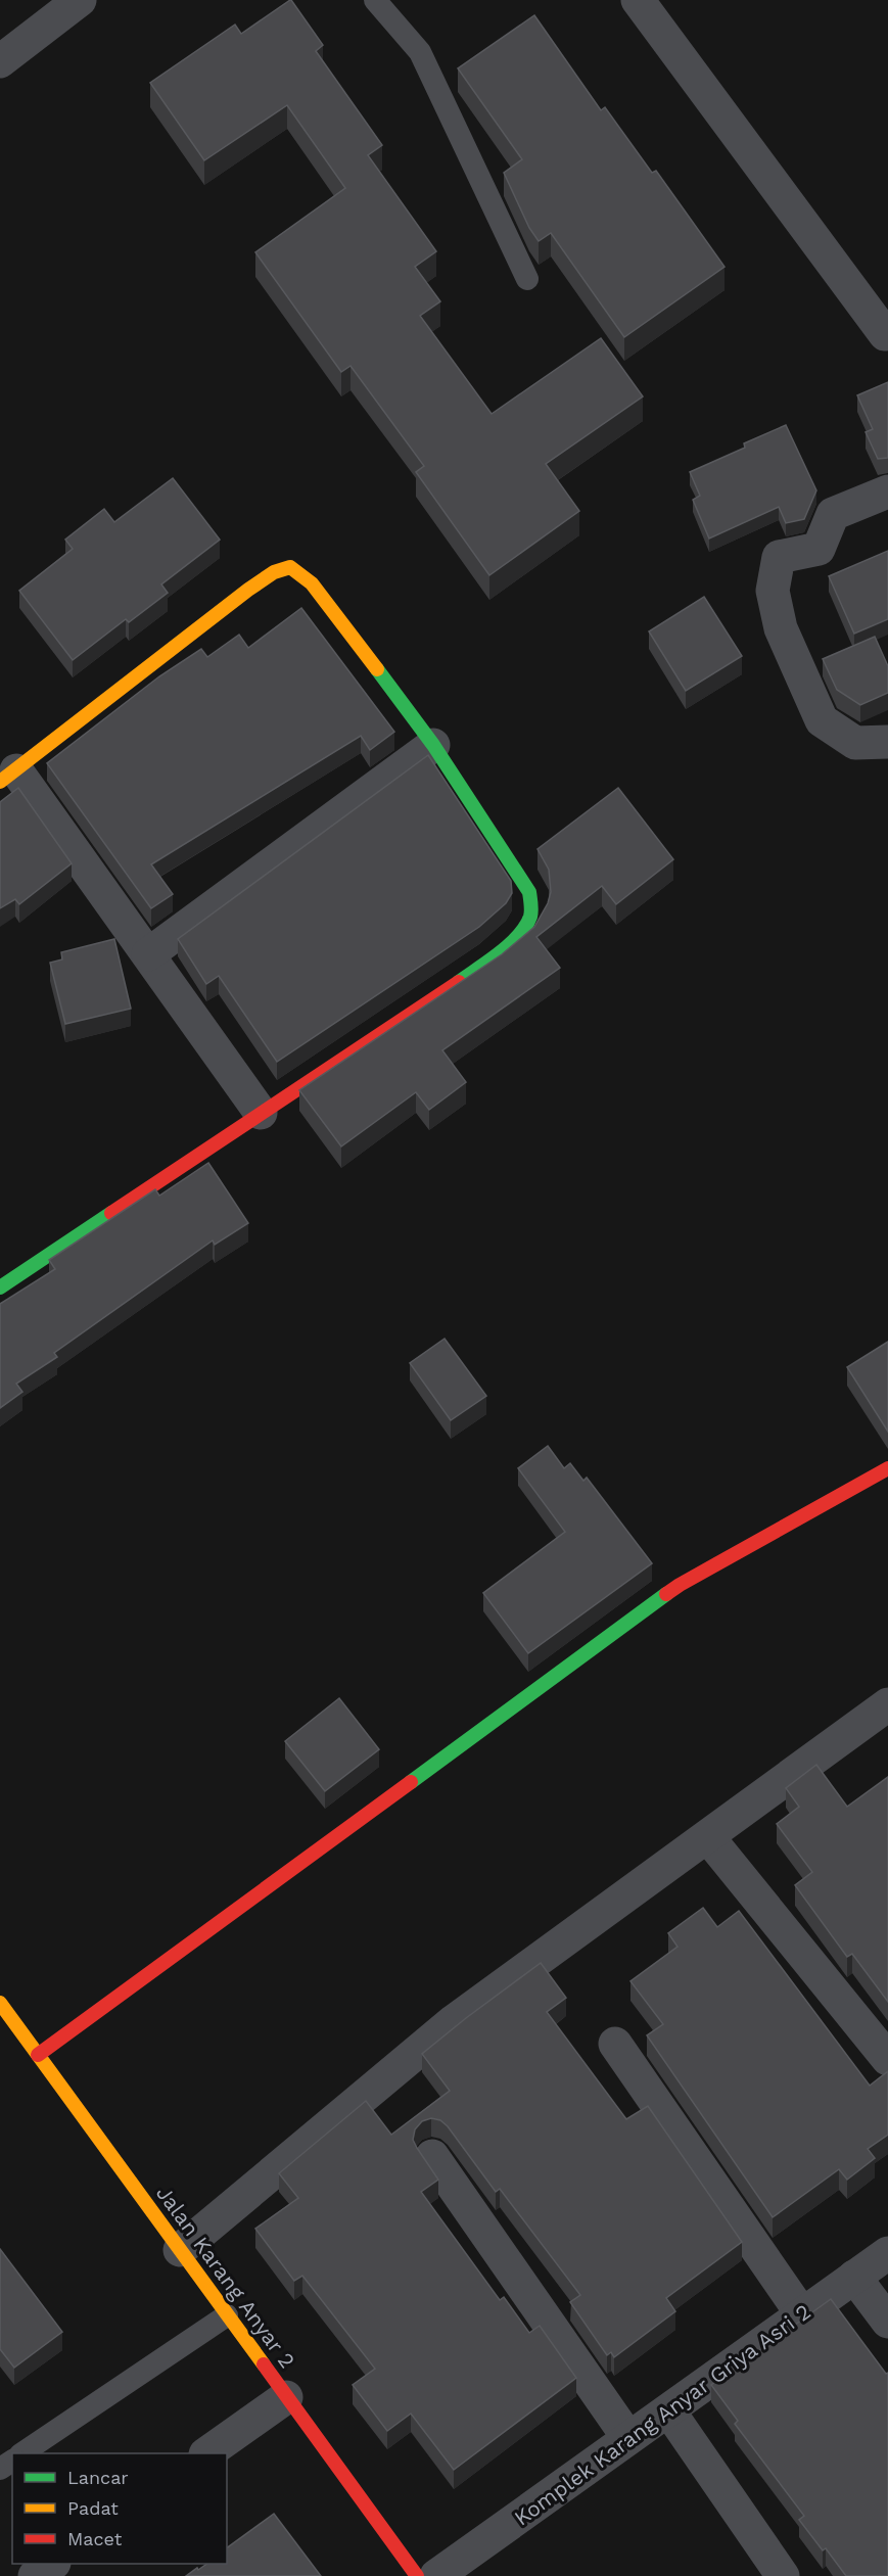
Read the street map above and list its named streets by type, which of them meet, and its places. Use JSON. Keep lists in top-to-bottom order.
{
  "streets": {
    "street": ["Jalan Karang Anyar 2", "Komplek Karang Anyar Griya Asri 2"]
  },
  "legend": ["Lancar", "Padat", "Macet"]
}
